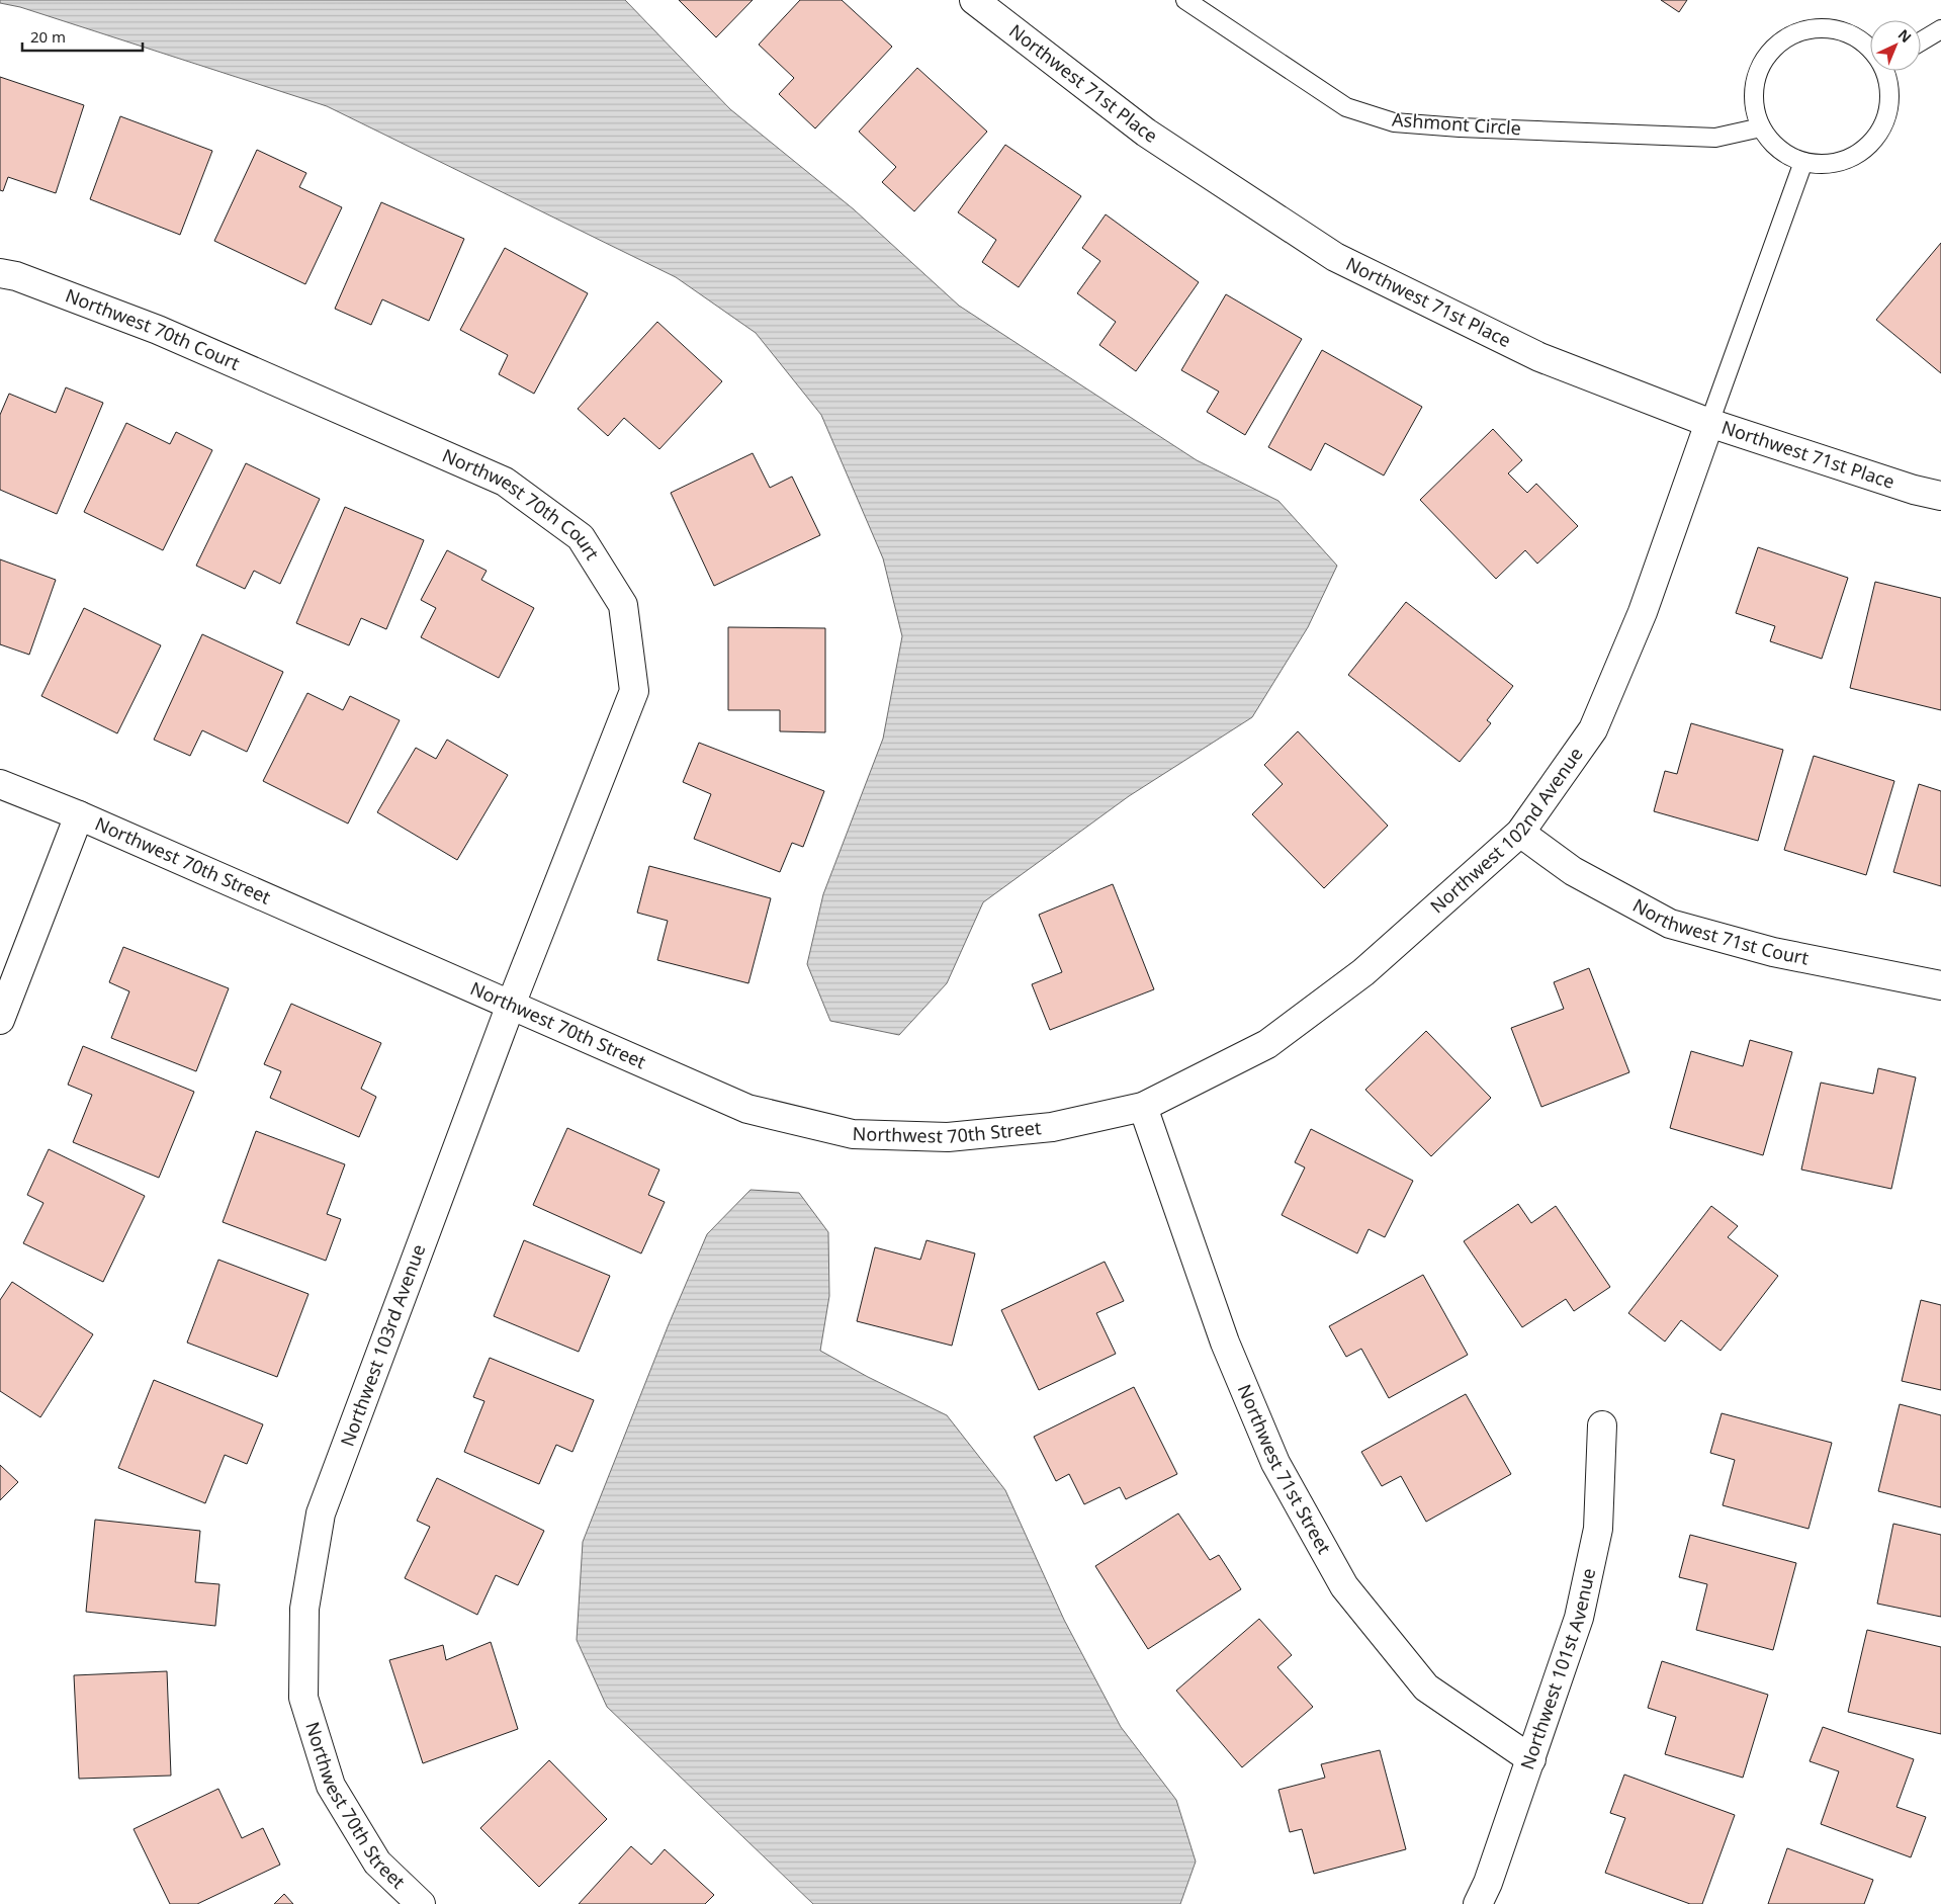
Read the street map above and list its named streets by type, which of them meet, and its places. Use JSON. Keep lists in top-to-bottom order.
{
  "streets": {
    "street": [
      "Northwest 71st Place",
      "Northwest 70th Court",
      "Northwest 102nd Avenue",
      "Northwest 70th Street",
      "Northwest 71st Court",
      "Northwest 103rd Avenue",
      "Northwest 71st Street",
      "Northwest 101st Avenue"
    ],
    "lane": ["Ashmont Circle"]
  },
  "crossings": [
    ["Northwest 71st Place", "Northwest 102nd Avenue"],
    ["Northwest 70th Court", "Northwest 70th Street"],
    ["Northwest 70th Court", "Northwest 103rd Avenue"],
    ["Northwest 102nd Avenue", "Northwest 70th Street"],
    ["Northwest 102nd Avenue", "Northwest 71st Court"],
    ["Northwest 102nd Avenue", "Northwest 71st Street"],
    ["Northwest 70th Street", "Northwest 103rd Avenue"],
    ["Northwest 70th Street", "Northwest 71st Street"],
    ["Northwest 71st Street", "Northwest 101st Avenue"]
  ],
  "scale_bar": "20 m",
  "north": "top right"
}
